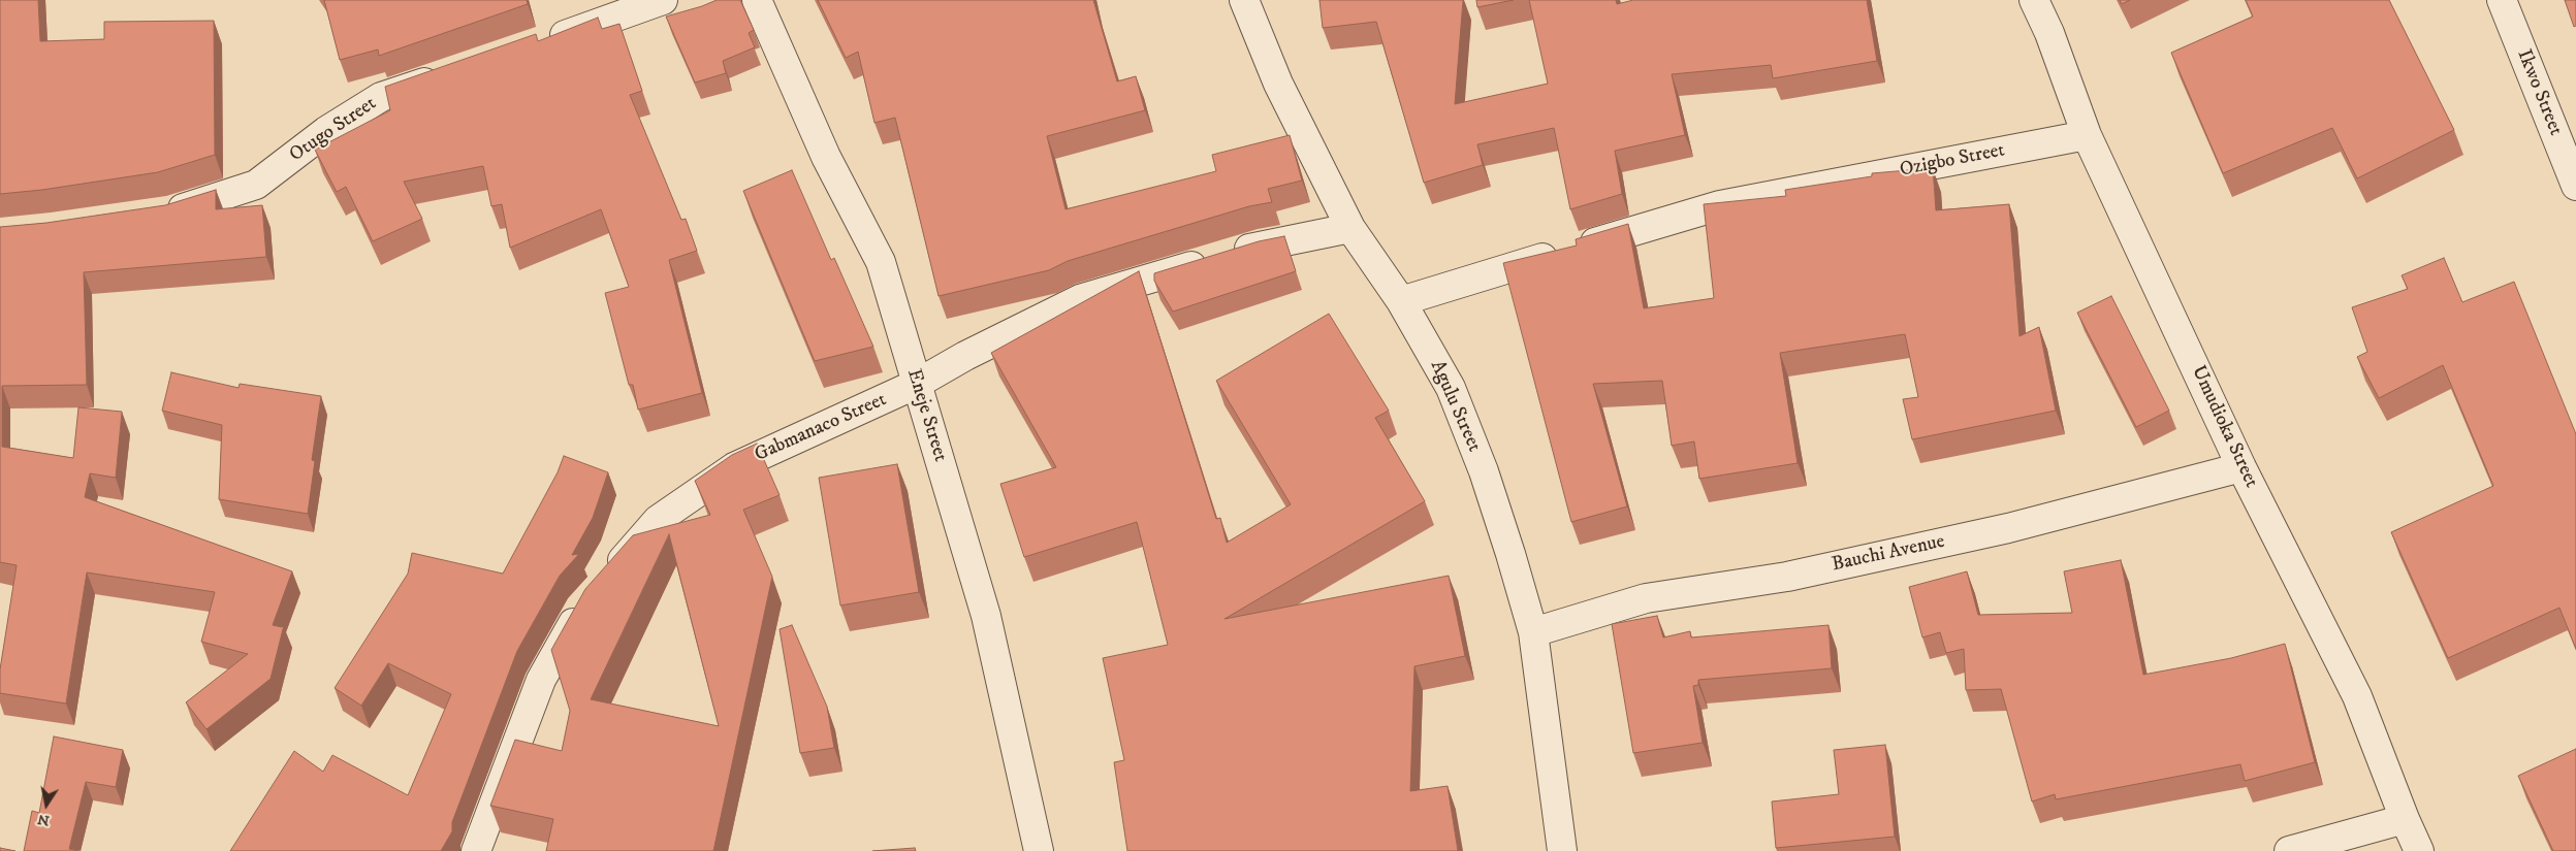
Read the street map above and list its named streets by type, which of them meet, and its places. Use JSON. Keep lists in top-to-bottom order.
{
  "streets": {
    "street": [
      "Ikwo Street",
      "Otugo Street",
      "Ozigbo Street",
      "Agulu Street",
      "Eneje Street",
      "Umudioka Street",
      "Gabmanaco Street",
      "Bauchi Avenue"
    ]
  },
  "crossings": [
    ["Ozigbo Street", "Agulu Street"],
    ["Ozigbo Street", "Umudioka Street"],
    ["Agulu Street", "Gabmanaco Street"],
    ["Agulu Street", "Bauchi Avenue"],
    ["Eneje Street", "Gabmanaco Street"],
    ["Umudioka Street", "Bauchi Avenue"]
  ],
  "north": "bottom"
}
